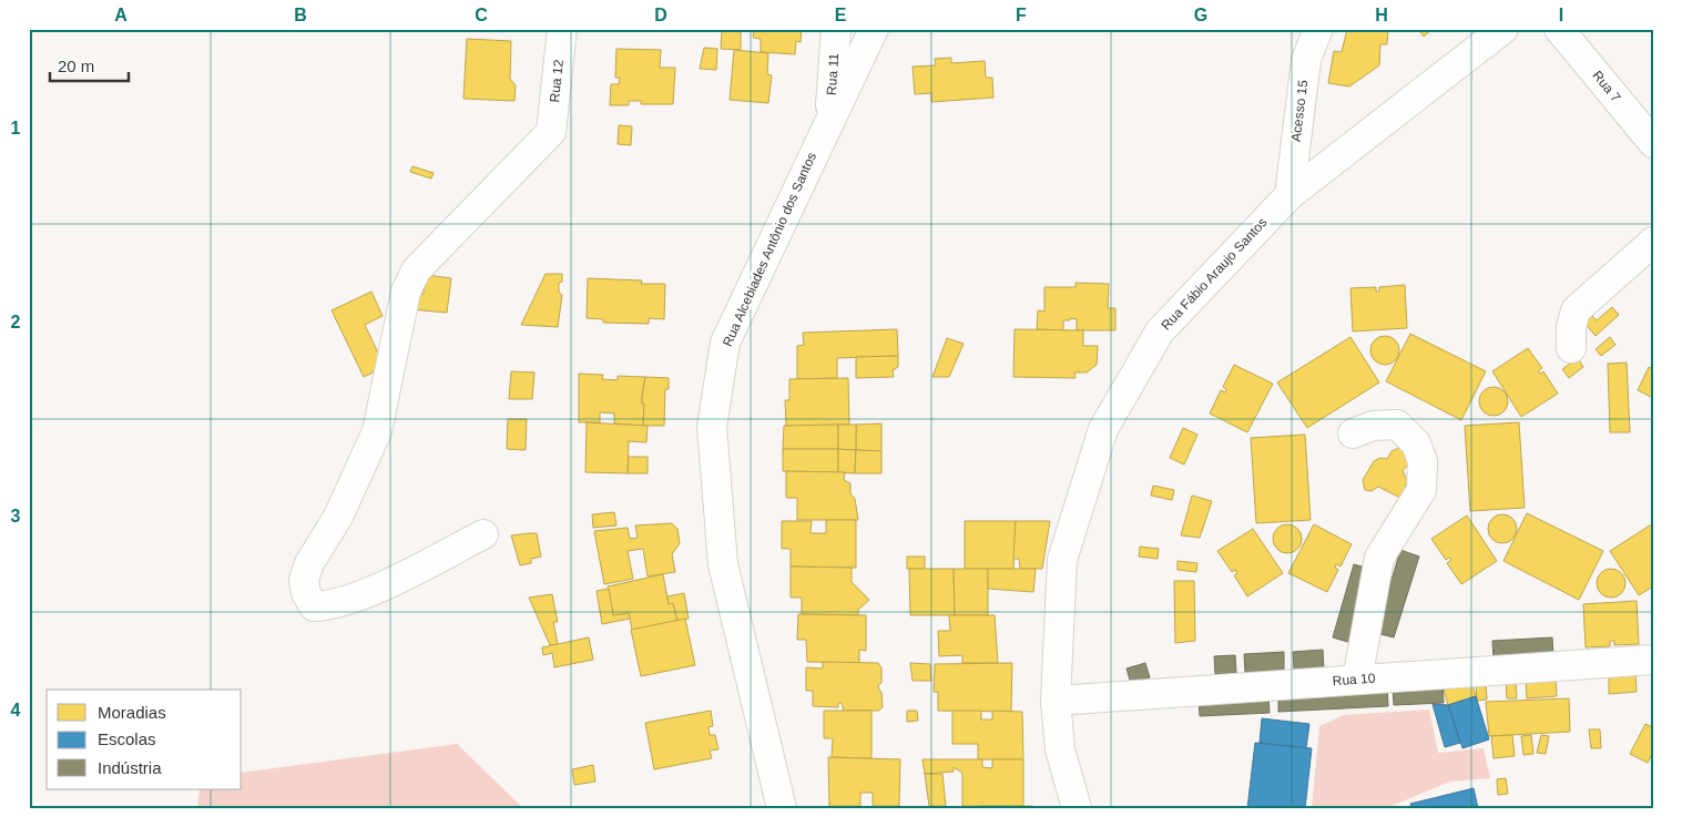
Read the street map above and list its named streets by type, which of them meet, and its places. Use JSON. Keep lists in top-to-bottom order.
{
  "streets": {
    "street": [
      "Rua 11",
      "Rua 12",
      "Rua 7",
      "Acesso 15",
      "Rua Alcebiades Antônio dos Santos",
      "Rua Fábio Araujo Santos",
      "Rua 10"
    ]
  },
  "crossings": [
    ["Rua 11", "Rua Alcebiades Antônio dos Santos"],
    ["Acesso 15", "Rua Fábio Araujo Santos"],
    ["Rua Fábio Araujo Santos", "Rua 10"]
  ],
  "legend": ["Moradias", "Escolas", "Indústria"],
  "scale_bar": "20 m",
  "grid": {
    "columns": [
      "A",
      "B",
      "C",
      "D",
      "E",
      "F",
      "G",
      "H",
      "I"
    ],
    "rows": [
      "1",
      "2",
      "3",
      "4"
    ]
  }
}
